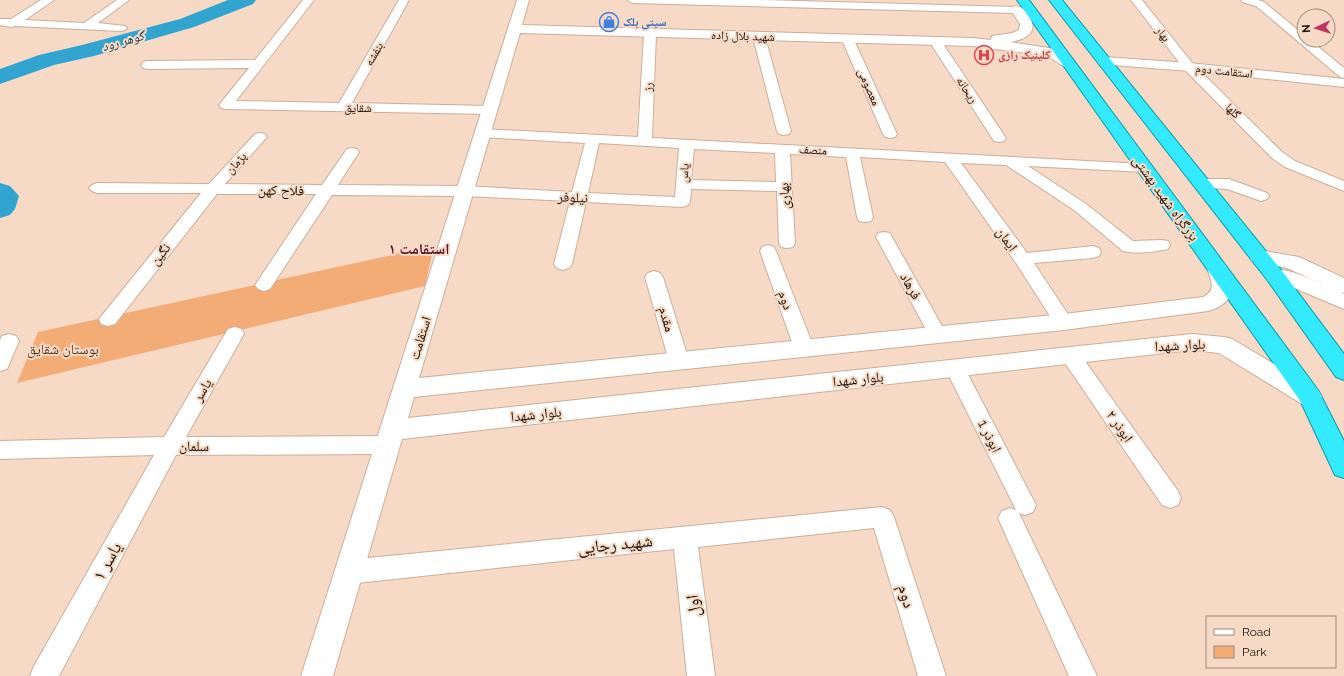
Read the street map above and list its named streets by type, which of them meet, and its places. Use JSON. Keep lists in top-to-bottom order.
{
  "streets": {
    "highway": ["بزرگراه شهید بهشتی"],
    "main road": [
      "شهید بلال زاده",
      "استقامت دوم",
      "استقامت",
      "بلوار شهدا"
    ],
    "street": [
      "بهار",
      "بنفشه",
      "رز",
      "معصومی",
      "ریحانه",
      "شقایق",
      "گلها",
      "منصف",
      "پژمان",
      "یاس",
      "فلاح کهن",
      "بهاری",
      "نیلوفر",
      "ایمان",
      "نگین",
      "فرهاد",
      "دوم",
      "مقدم",
      "یاسر",
      "ابوذر ۲",
      "ابوذر 1",
      "سلمان",
      "شهید رجایی",
      "یاسر ۱",
      "اول"
    ]
  },
  "crossings": [
    ["بهار", "استقامت دوم"],
    ["بهار", "گلها"],
    ["شهید بلال زاده", "رز"],
    ["شهید بلال زاده", "معصومی"],
    ["شهید بلال زاده", "ریحانه"],
    ["شهید بلال زاده", "بزرگراه شهید بهشتی"],
    ["شهید بلال زاده", "استقامت"],
    ["بنفشه", "شقایق"],
    ["استقامت دوم", "گلها"],
    ["رز", "منصف"],
    ["شقایق", "استقامت"],
    ["منصف", "یاس"],
    ["منصف", "بهاری"],
    ["منصف", "بزرگراه شهید بهشتی"],
    ["منصف", "ایمان"],
    ["منصف", "استقامت"],
    ["پژمان", "فلاح کهن"],
    ["پژمان", "نگین"],
    ["یاس", "نیلوفر"],
    ["فلاح کهن", "نیلوفر"],
    ["فلاح کهن", "نگین"],
    ["فلاح کهن", "استقامت"],
    ["نیلوفر", "استقامت"],
    ["بزرگراه شهید بهشتی", "بلوار شهدا"],
    ["دوم", "شهید رجایی"],
    ["استقامت", "بلوار شهدا"],
    ["استقامت", "سلمان"],
    ["استقامت", "شهید رجایی"],
    ["بلوار شهدا", "ابوذر ۲"],
    ["بلوار شهدا", "ابوذر 1"],
    ["بلوار شهدا", "سلمان"],
    ["یاسر", "سلمان"],
    ["یاسر", "یاسر ۱"],
    ["سلمان", "یاسر ۱"],
    ["شهید رجایی", "اول"]
  ],
  "districts": ["استقامت ۱"],
  "water": ["گوهر رود"],
  "parks": ["بوستان شقایق"],
  "places": {
    "shop": ["سیتی بلک"],
    "hospital": ["کلینیک رازی"]
  },
  "legend": ["Road", "Park"],
  "north": "left"
}
